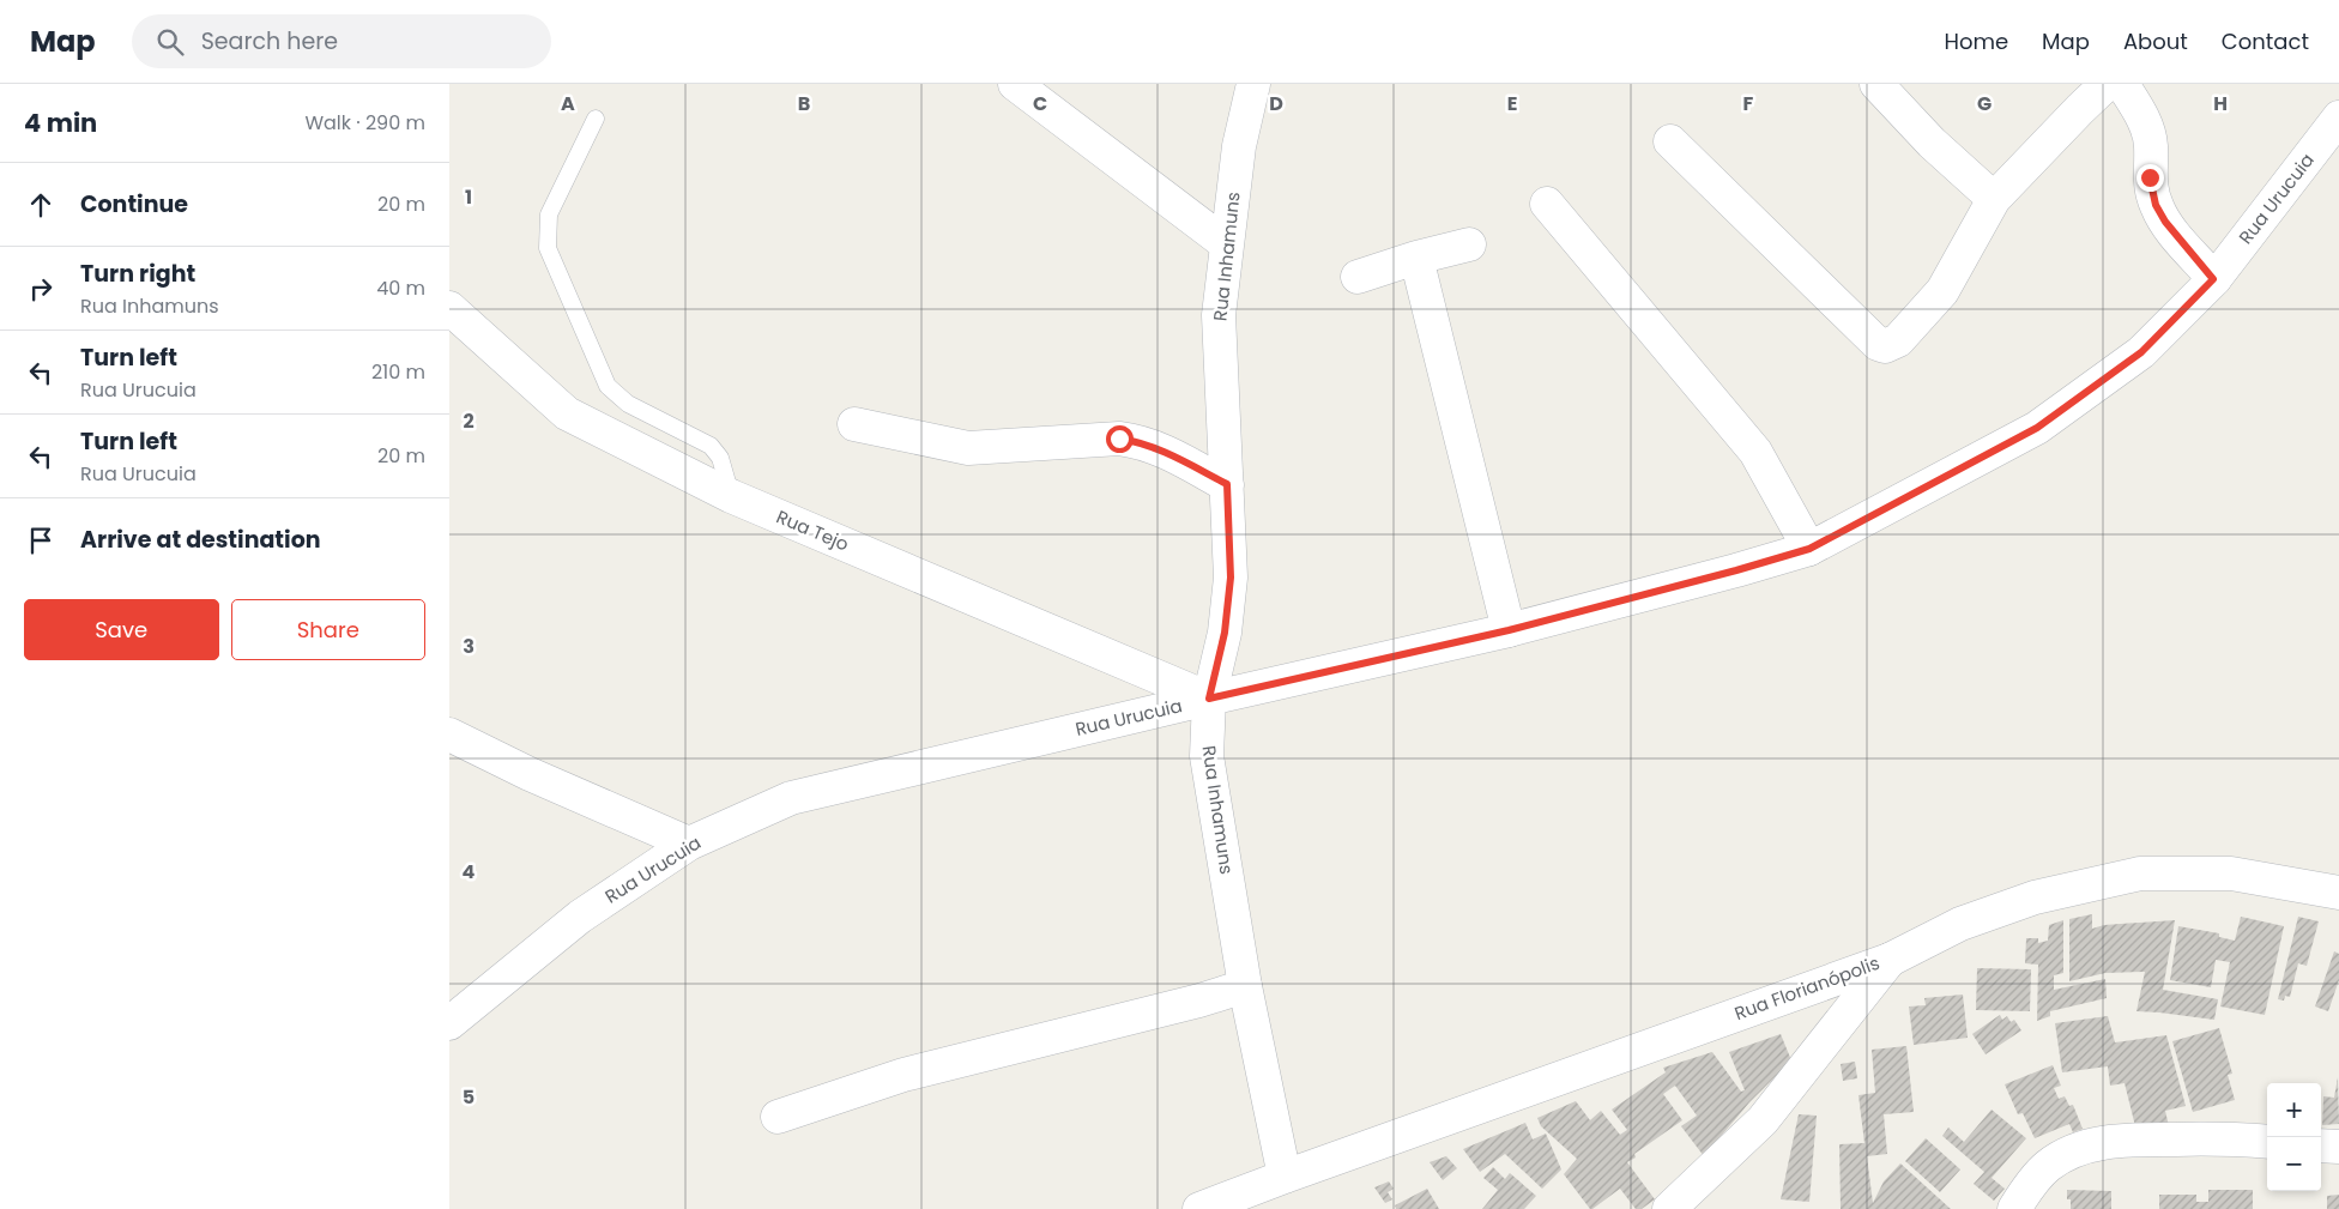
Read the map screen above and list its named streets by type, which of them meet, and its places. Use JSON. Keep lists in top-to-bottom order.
{
  "streets": {
    "street": [
      "Rua Urucuia",
      "Rua Inhamuns",
      "Rua Tejo",
      "Rua Florianópolis"
    ]
  },
  "crossings": [
    ["Rua Urucuia", "Rua Inhamuns"],
    ["Rua Urucuia", "Rua Tejo"],
    ["Rua Inhamuns", "Rua Tejo"],
    ["Rua Inhamuns", "Rua Florianópolis"]
  ],
  "page": {
    "header": "Map",
    "search": "Search here",
    "nav": [
      "Home",
      "Map",
      "About",
      "Contact"
    ],
    "heading": ["4 min", "Walk · 290 m"],
    "list": [
      ["Continue", "20 m"],
      ["Turn right", "Rua Inhamuns", "40 m"],
      ["Turn left", "Rua Urucuia", "210 m"],
      ["Turn left", "Rua Urucuia", "20 m"],
      "Arrive at destination"
    ],
    "buttons": ["Save", "Share"],
    "map_buttons": ["+", "−"]
  },
  "grid": {
    "columns": [
      "A",
      "B",
      "C",
      "D",
      "E",
      "F",
      "G",
      "H"
    ],
    "rows": [
      "1",
      "2",
      "3",
      "4",
      "5"
    ]
  }
}
